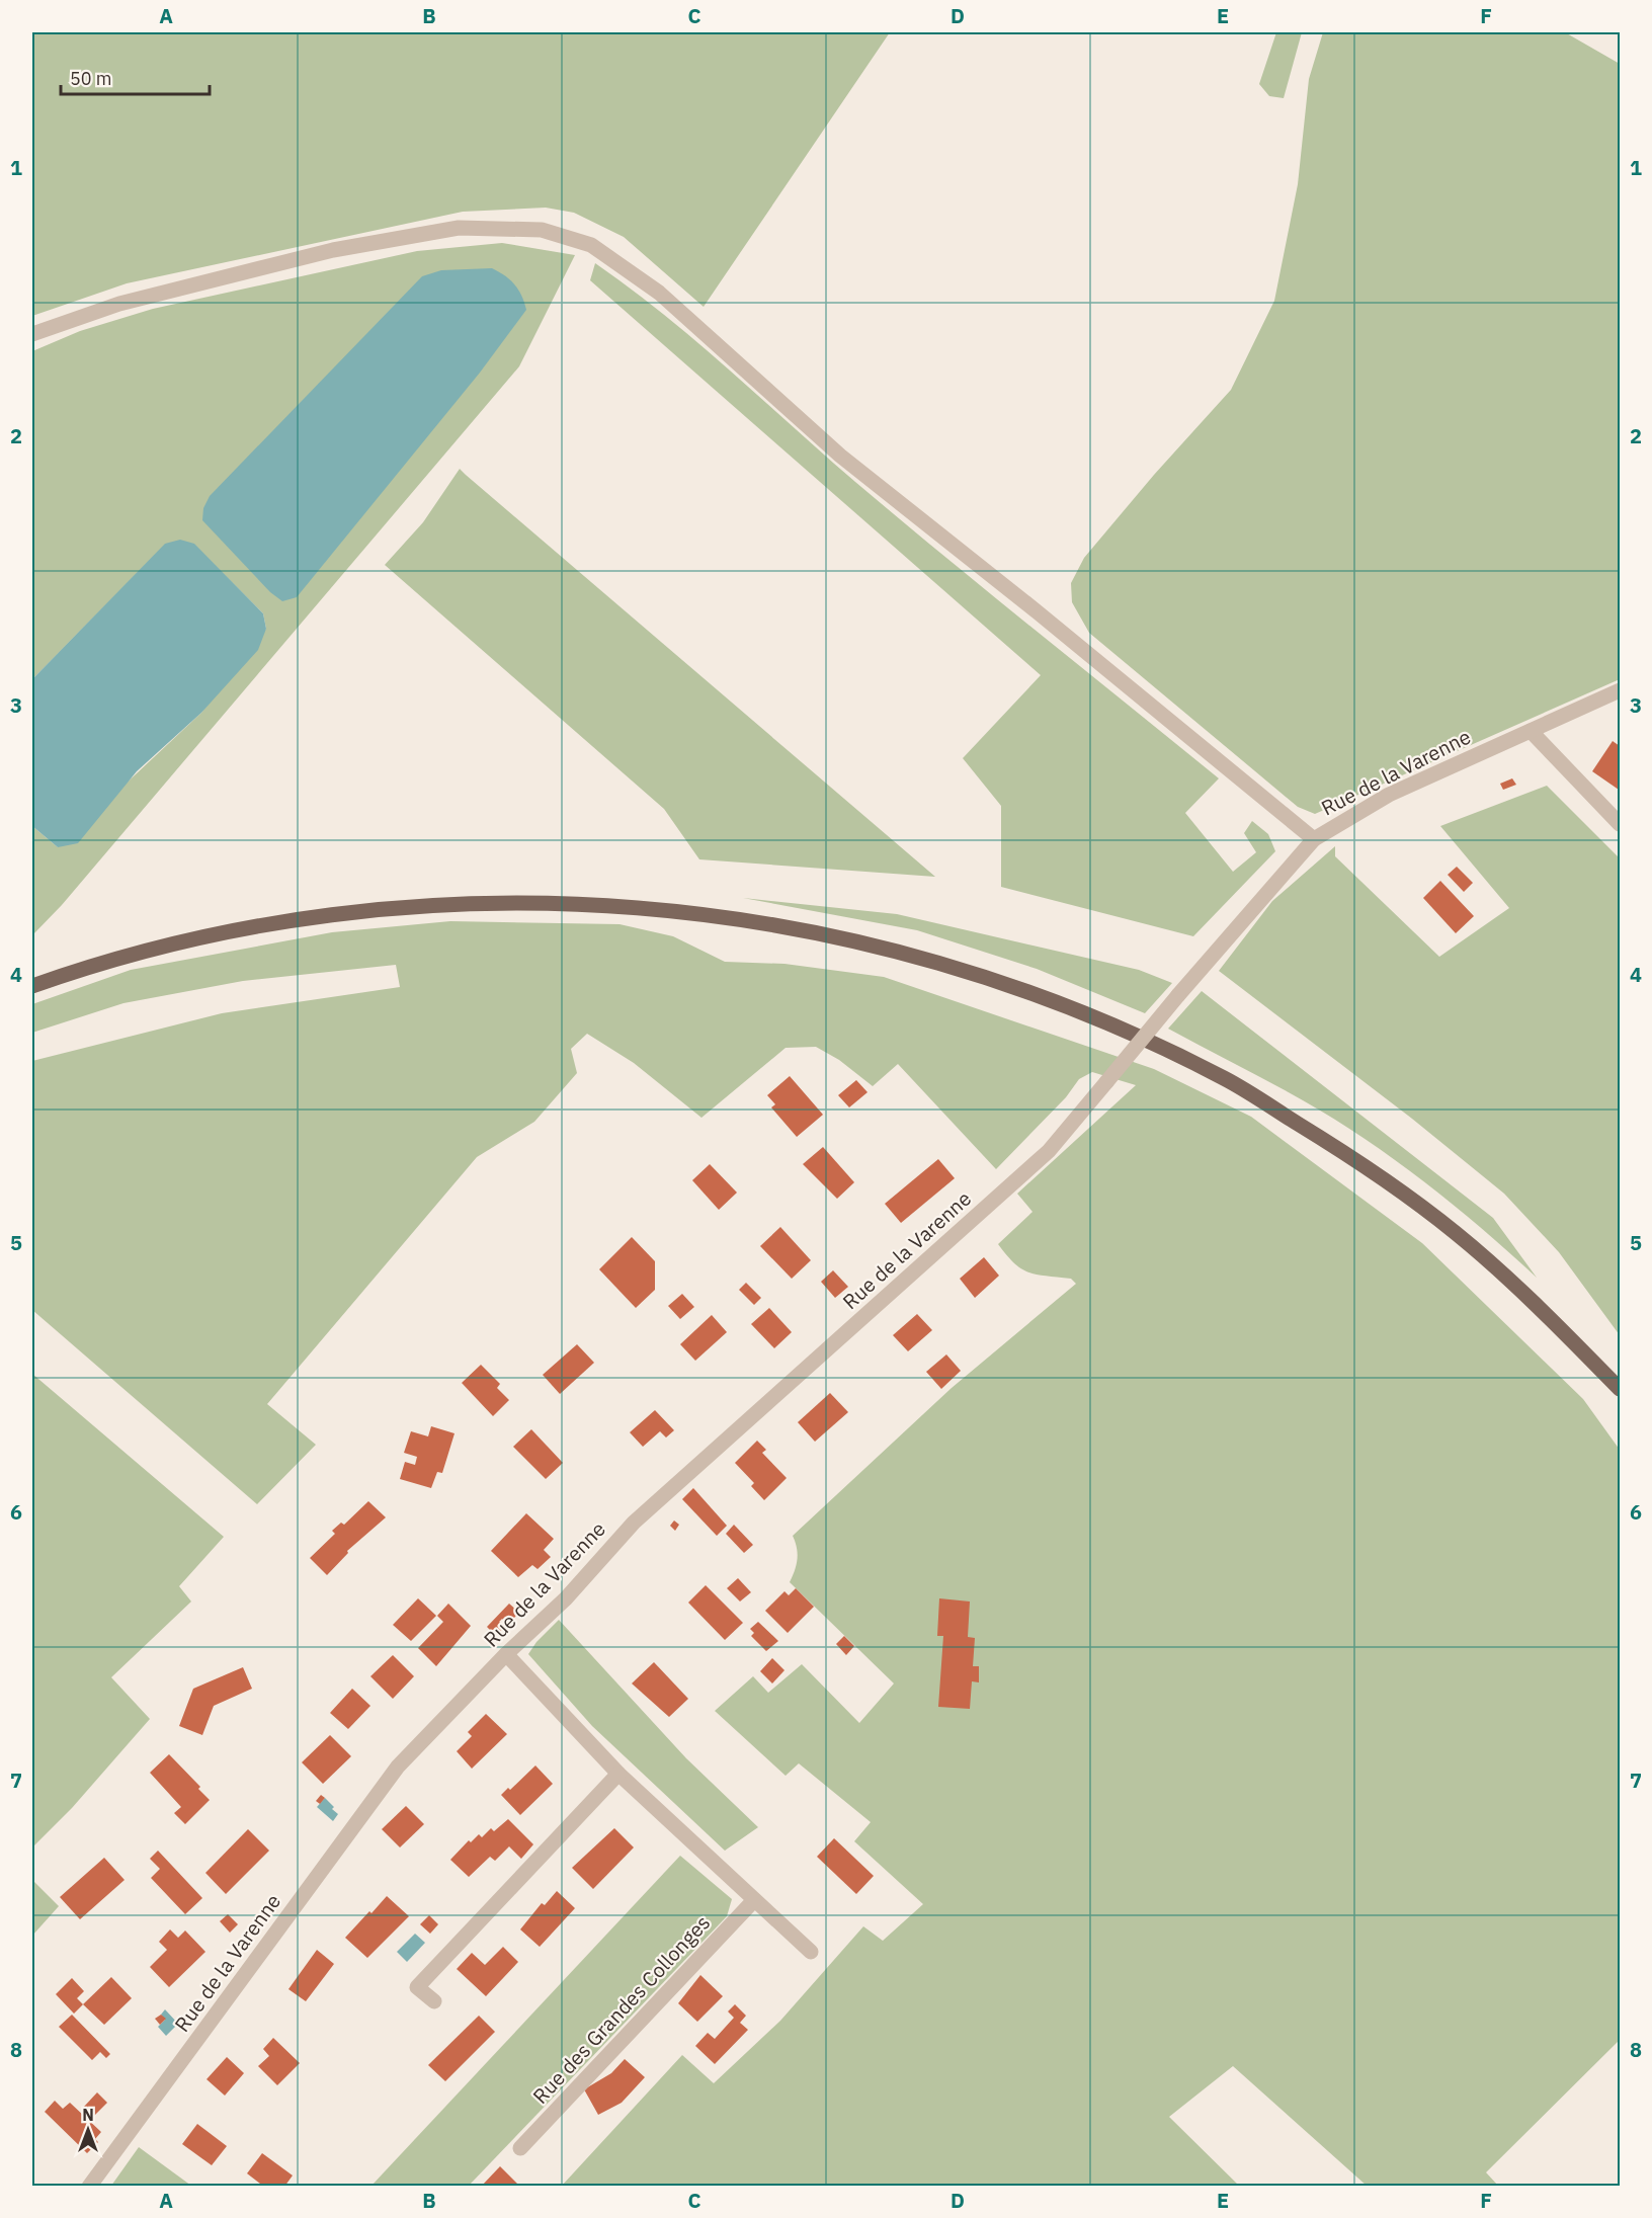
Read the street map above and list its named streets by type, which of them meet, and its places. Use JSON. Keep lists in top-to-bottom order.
{
  "streets": {
    "street": ["Rue de la Varenne", "Rue des Grandes Collonges"]
  },
  "scale_bar": "50 m",
  "north": "top",
  "grid": {
    "columns": [
      "A",
      "B",
      "C",
      "D",
      "E",
      "F"
    ],
    "rows": [
      "1",
      "2",
      "3",
      "4",
      "5",
      "6",
      "7",
      "8"
    ]
  }
}
